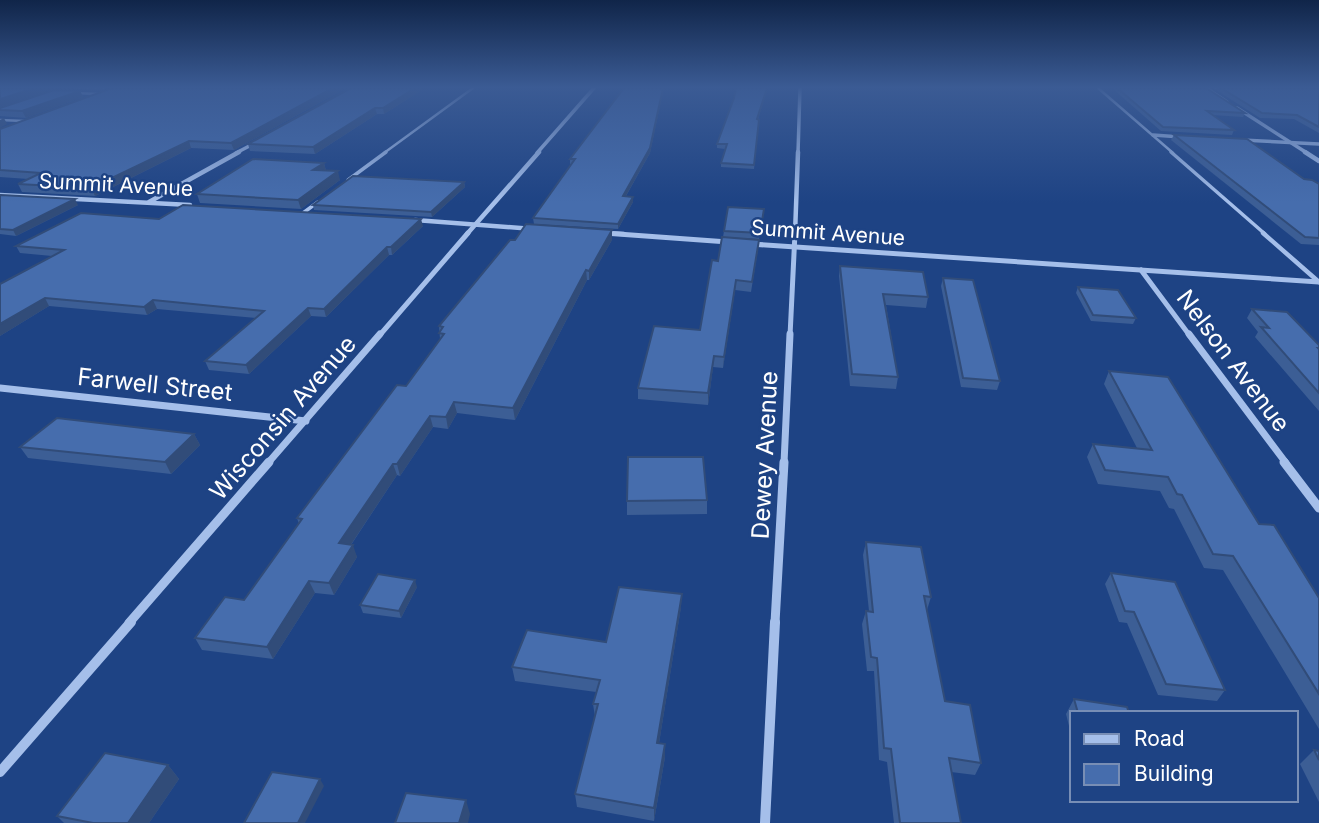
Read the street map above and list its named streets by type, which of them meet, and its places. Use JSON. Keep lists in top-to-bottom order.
{
  "streets": {
    "street": [
      "Summit Avenue",
      "Nelson Avenue",
      "Farwell Street",
      "Wisconsin Avenue",
      "Dewey Avenue"
    ]
  },
  "crossings": [
    ["Summit Avenue", "Nelson Avenue"],
    ["Summit Avenue", "Dewey Avenue"],
    ["Farwell Street", "Wisconsin Avenue"]
  ],
  "legend": ["Road", "Building"]
}
